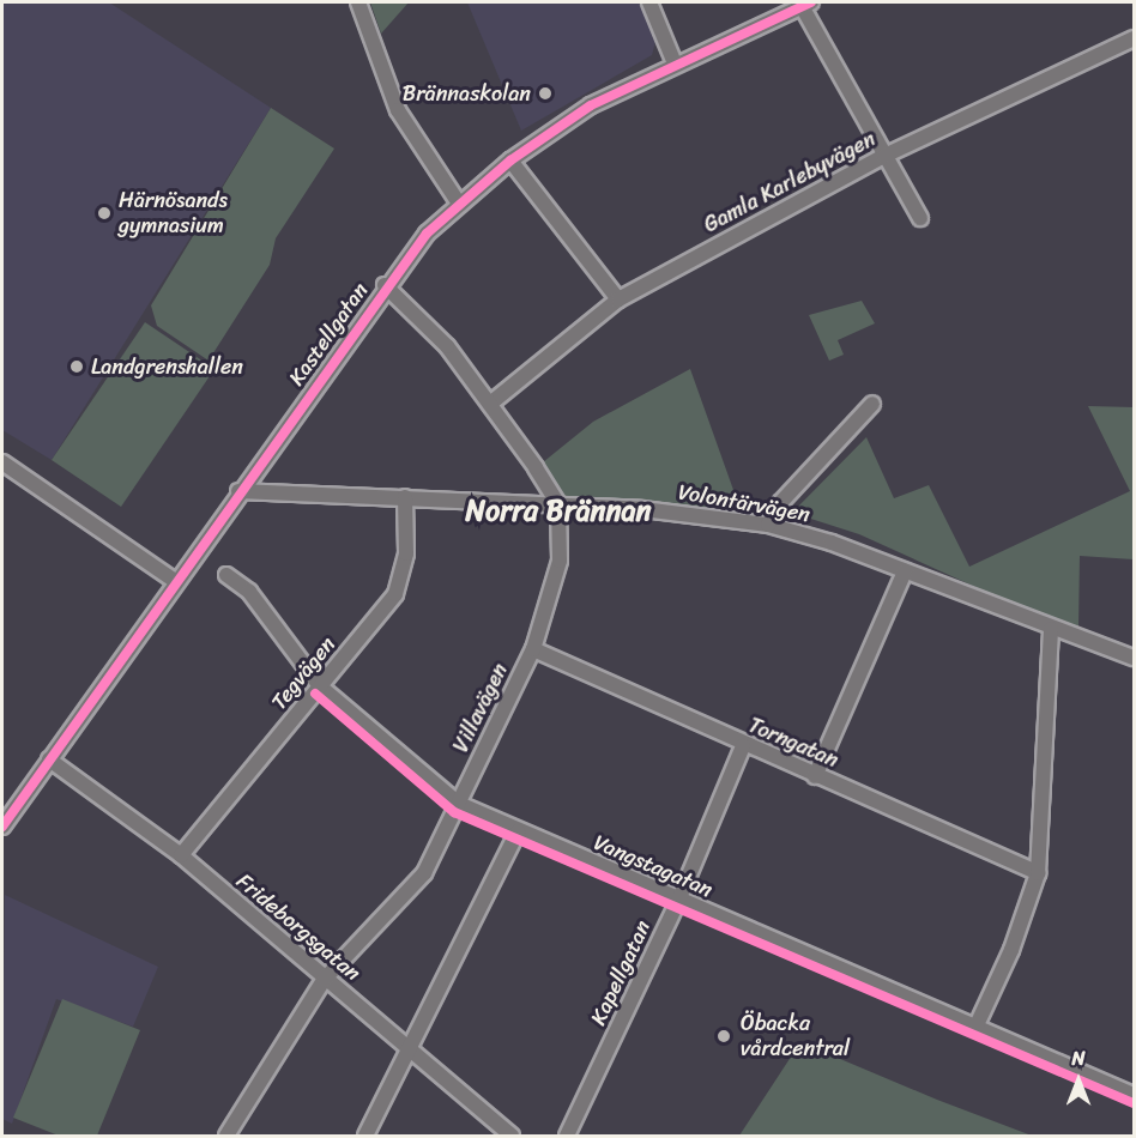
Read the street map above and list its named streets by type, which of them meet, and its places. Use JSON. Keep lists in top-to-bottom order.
{
  "streets": {
    "street": [
      "Gamla Karlebyvägen",
      "Kastellgatan",
      "Volontärvägen",
      "Tegvägen",
      "Villavägen",
      "Torngatan",
      "Vangstagatan",
      "Frideborgsgatan",
      "Kapellgatan"
    ]
  },
  "crossings": [
    ["Kastellgatan", "Volontärvägen"],
    ["Kastellgatan", "Frideborgsgatan"],
    ["Volontärvägen", "Tegvägen"],
    ["Volontärvägen", "Villavägen"],
    ["Tegvägen", "Vangstagatan"],
    ["Tegvägen", "Frideborgsgatan"],
    ["Villavägen", "Torngatan"],
    ["Villavägen", "Vangstagatan"],
    ["Villavägen", "Frideborgsgatan"],
    ["Torngatan", "Kapellgatan"],
    ["Vangstagatan", "Kapellgatan"]
  ],
  "districts": ["Norra Brännan"],
  "places": [
    "Brännaskolan",
    "Härnösands gymnasium",
    "Landgrenshallen",
    "Öbacka vårdcentral"
  ],
  "north": "top"
}
